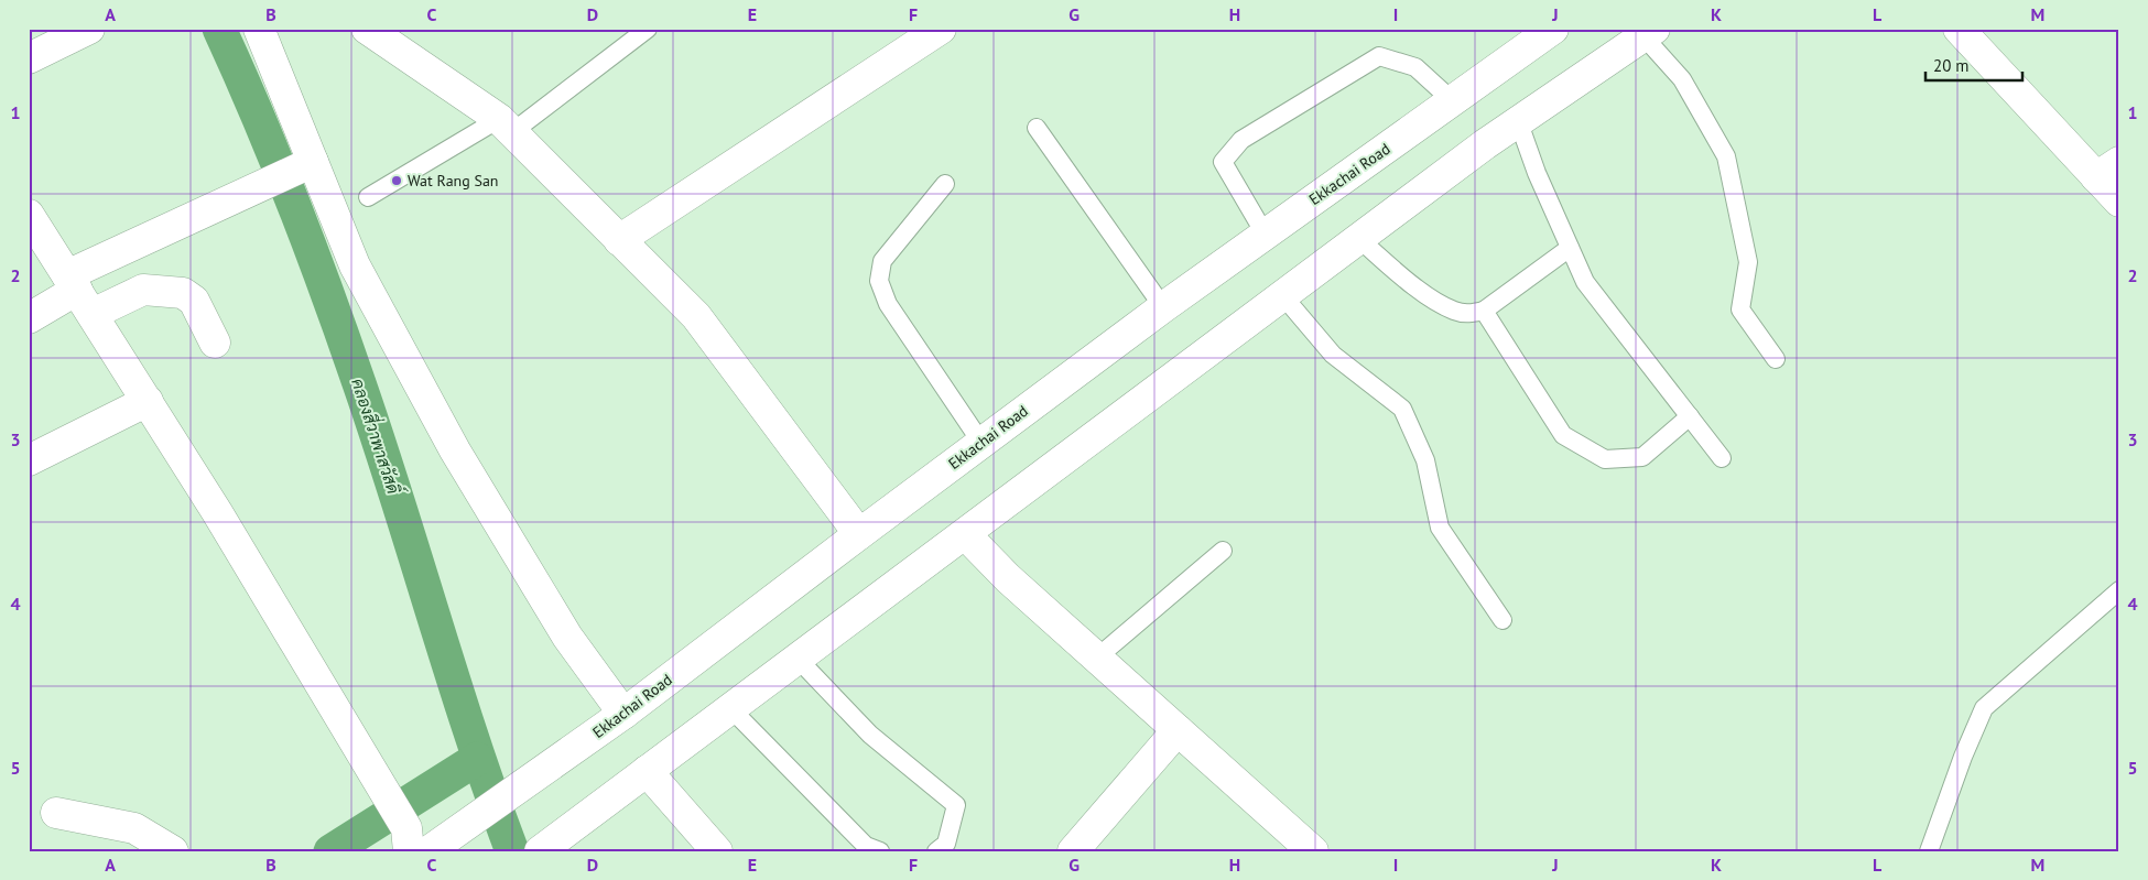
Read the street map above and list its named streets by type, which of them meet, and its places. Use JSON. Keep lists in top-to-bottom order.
{
  "streets": {
    "street": ["Ekkachai Road"]
  },
  "water": ["คลองสี่วาพาสวัสดิ์"],
  "places": ["Wat Rang San"],
  "scale_bar": "20 m",
  "grid": {
    "columns": [
      "A",
      "B",
      "C",
      "D",
      "E",
      "F",
      "G",
      "H",
      "I",
      "J",
      "K",
      "L",
      "M"
    ],
    "rows": [
      "1",
      "2",
      "3",
      "4",
      "5"
    ]
  }
}
